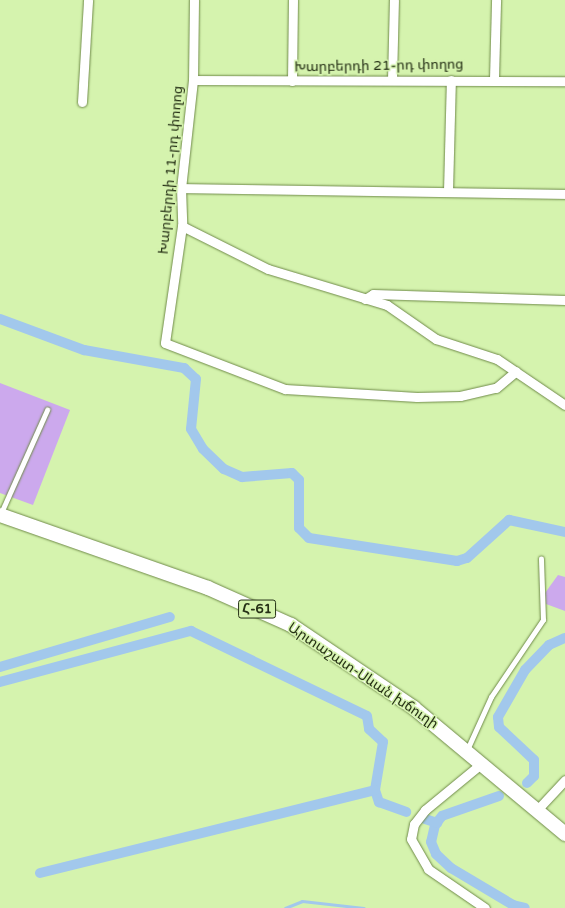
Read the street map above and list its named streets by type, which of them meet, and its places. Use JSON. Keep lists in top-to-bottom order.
{
  "streets": {
    "main road": ["Հ-61", "Արտաշատ-Սևան խճուղի"],
    "street": ["Խարբերդի 21-րդ փողոց", "Խարբերդի 11-րդ փողոց"]
  },
  "crossings": [
    ["Խարբերդի 21-րդ փողոց", "Խարբերդի 11-րդ փողոց"]
  ]
}
